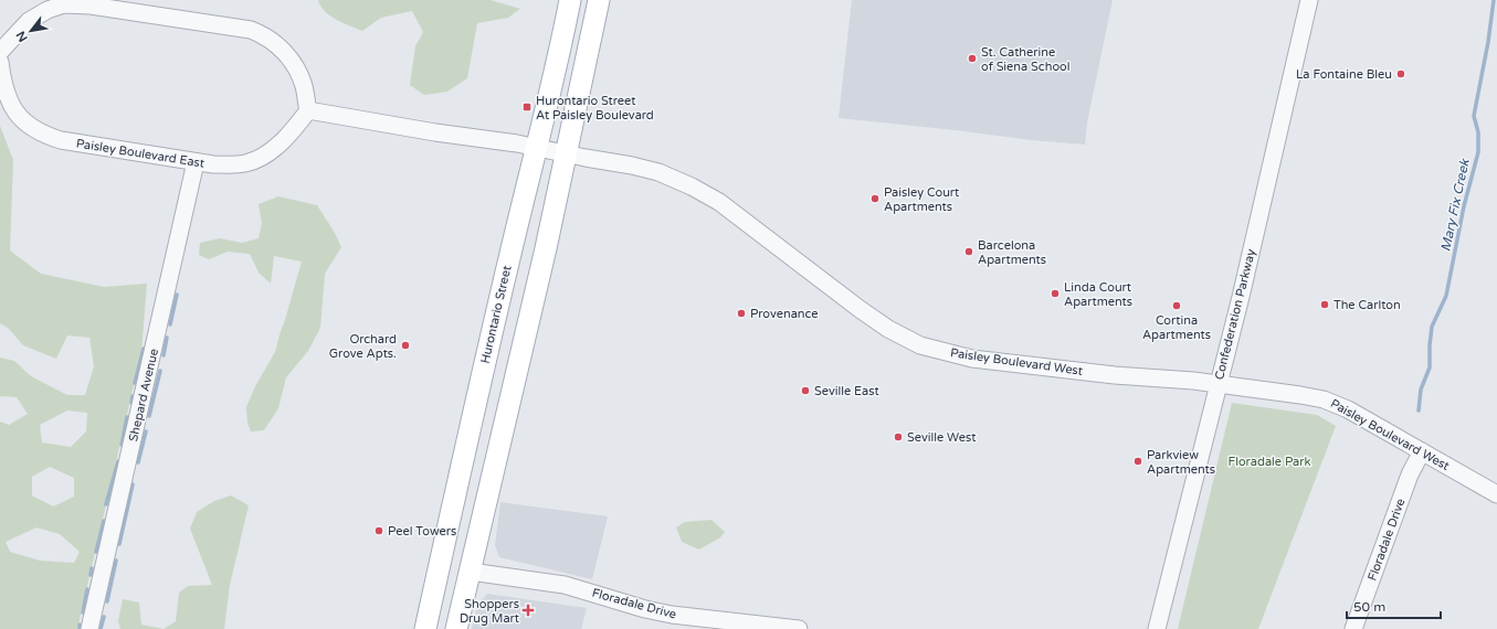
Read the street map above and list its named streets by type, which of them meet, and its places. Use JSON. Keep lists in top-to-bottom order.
{
  "streets": {
    "main road": ["Hurontario Street"],
    "street": [
      "Paisley Boulevard East",
      "Confederation Parkway",
      "Paisley Boulevard West",
      "Shepard Avenue",
      "Floradale Drive"
    ]
  },
  "crossings": [
    ["Paisley Boulevard East", "Shepard Avenue"],
    ["Hurontario Street", "Paisley Boulevard West"],
    ["Confederation Parkway", "Paisley Boulevard West"],
    ["Paisley Boulevard West", "Floradale Drive"]
  ],
  "water": ["Mary Fix Creek"],
  "parks": ["Floradale Park"],
  "places": {
    "other": [
      "St. Catherine of Siena School",
      "La Fontaine Bleu",
      "Paisley Court Apartments",
      "Barcelona Apartments",
      "Linda Court Apartments",
      "The Carlton",
      "Cortina Apartments",
      "Provenance",
      "Orchard Grove Apts.",
      "Seville East",
      "Seville West",
      "Parkview Apartments",
      "Peel Towers"
    ],
    "transit": ["Hurontario Street At Paisley Boulevard"],
    "health": ["Shoppers Drug Mart"]
  },
  "scale_bar": "50 m",
  "north": "bottom left"
}
